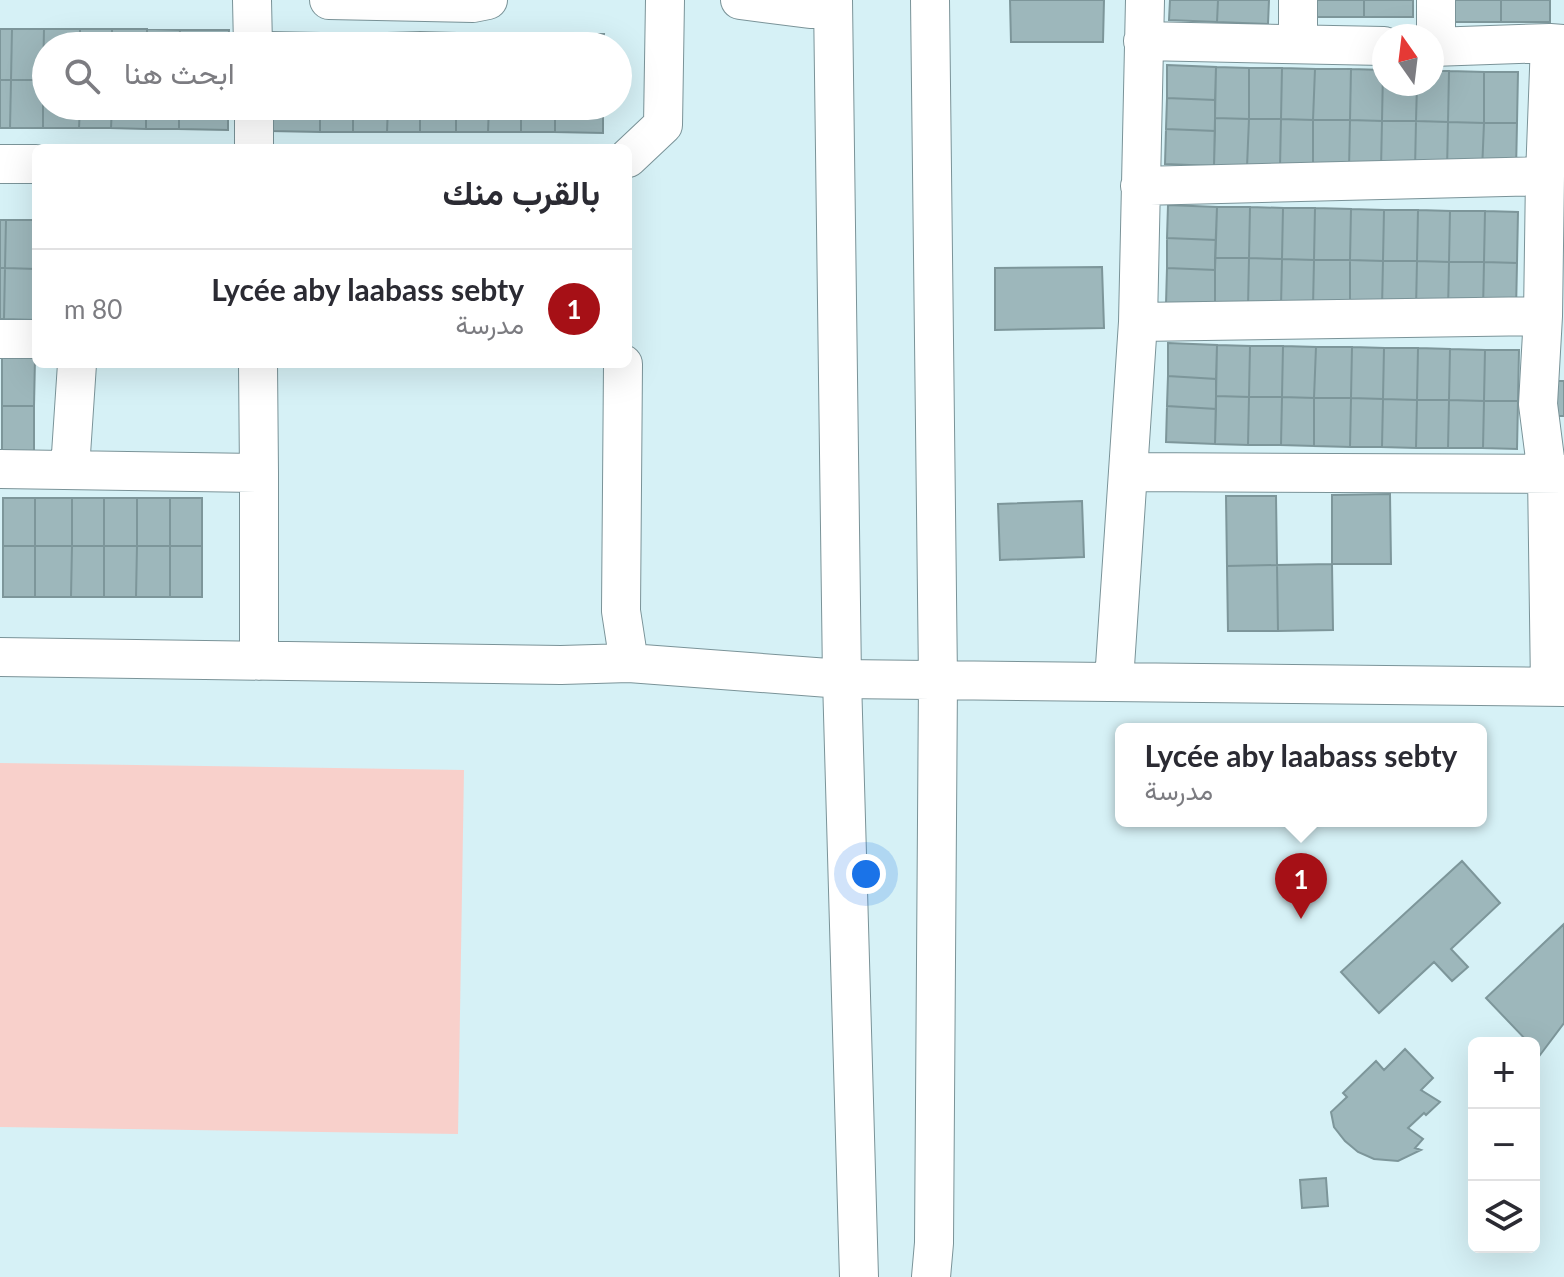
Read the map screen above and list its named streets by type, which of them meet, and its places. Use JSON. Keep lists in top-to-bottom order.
{
  "north": "top",
  "page": {
    "search": "ابحث هنا",
    "heading": "بالقرب منك",
    "list": [
      {
        "mark": "1",
        "name": "Lycée aby laabass sebty",
        "note": "مدرسة",
        "value": "80 m"
      }
    ],
    "popup": ["Lycée aby laabass sebty", "مدرسة"],
    "pins": "1",
    "map_buttons": ["+", "−"]
  }
}
